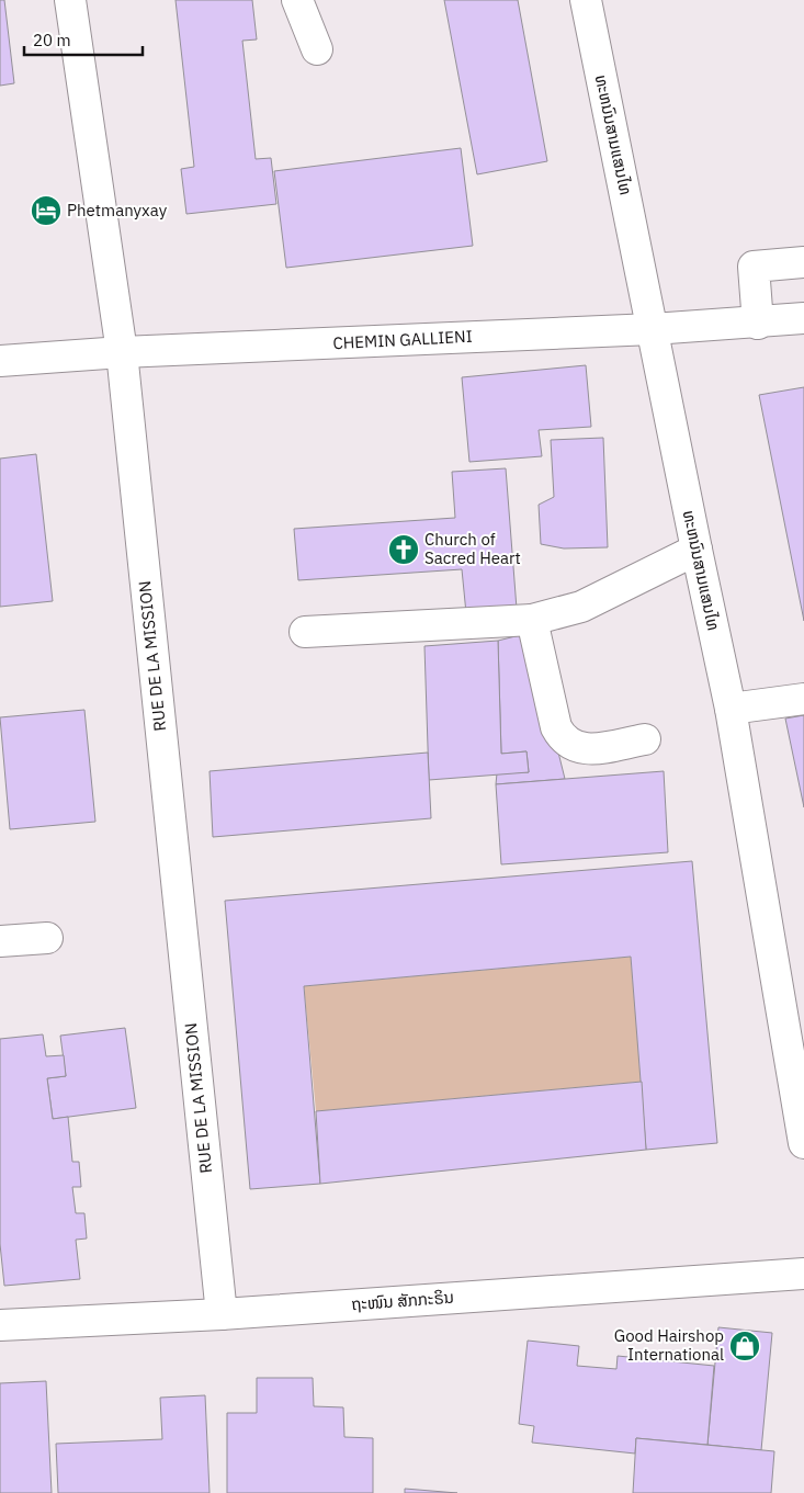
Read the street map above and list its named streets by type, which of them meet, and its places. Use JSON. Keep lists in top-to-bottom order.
{
  "streets": {
    "street": [
      "ທະຫນົນສາມແສນໄທ",
      "CHEMIN GALLIENI",
      "RUE DE LA MISSION",
      "ຖະໜົນ ສັກກະຣິນ"
    ]
  },
  "crossings": [
    ["ທະຫນົນສາມແສນໄທ", "CHEMIN GALLIENI"],
    ["CHEMIN GALLIENI", "RUE DE LA MISSION"],
    ["RUE DE LA MISSION", "ຖະໜົນ ສັກກະຣິນ"]
  ],
  "places": {
    "hotel": ["Phetmanyxay"],
    "church": ["Church of Sacred Heart"],
    "shop": ["Good Hairshop International"]
  },
  "scale_bar": "20 m"
}
